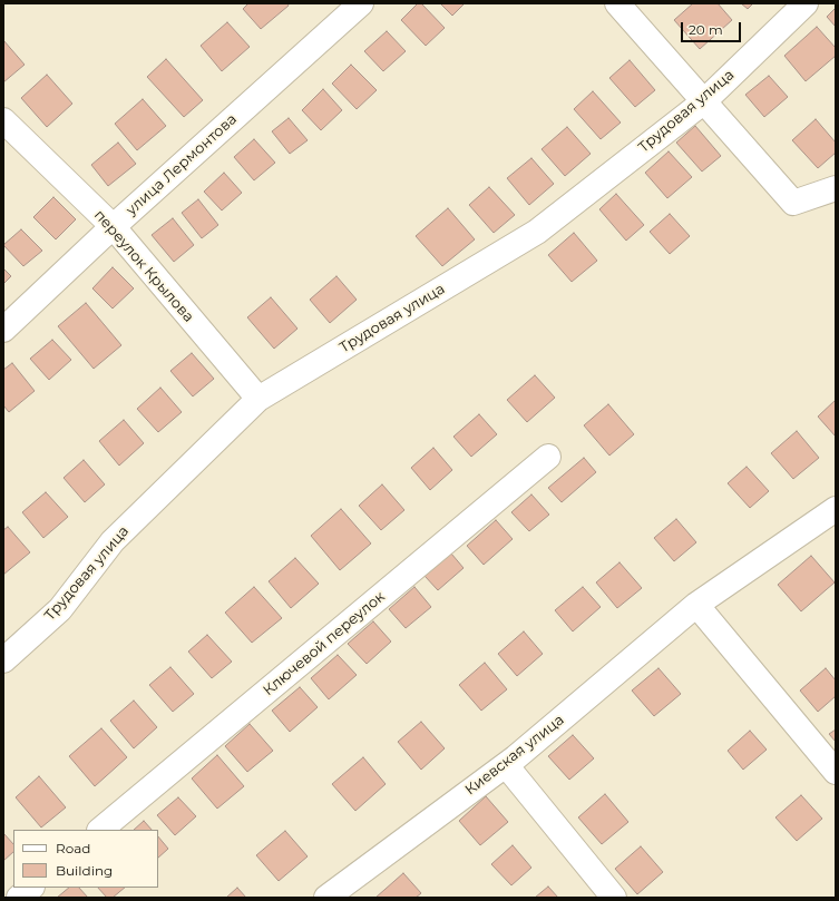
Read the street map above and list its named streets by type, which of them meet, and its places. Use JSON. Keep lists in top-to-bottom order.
{
  "streets": {
    "street": [
      "Трудовая улица",
      "улица Лермонтова",
      "переулок Крылова",
      "Ключевой переулок",
      "Киевская улица"
    ]
  },
  "crossings": [
    ["Трудовая улица", "переулок Крылова"],
    ["улица Лермонтова", "переулок Крылова"]
  ],
  "legend": ["Road", "Building"],
  "scale_bar": "20 m"
}
